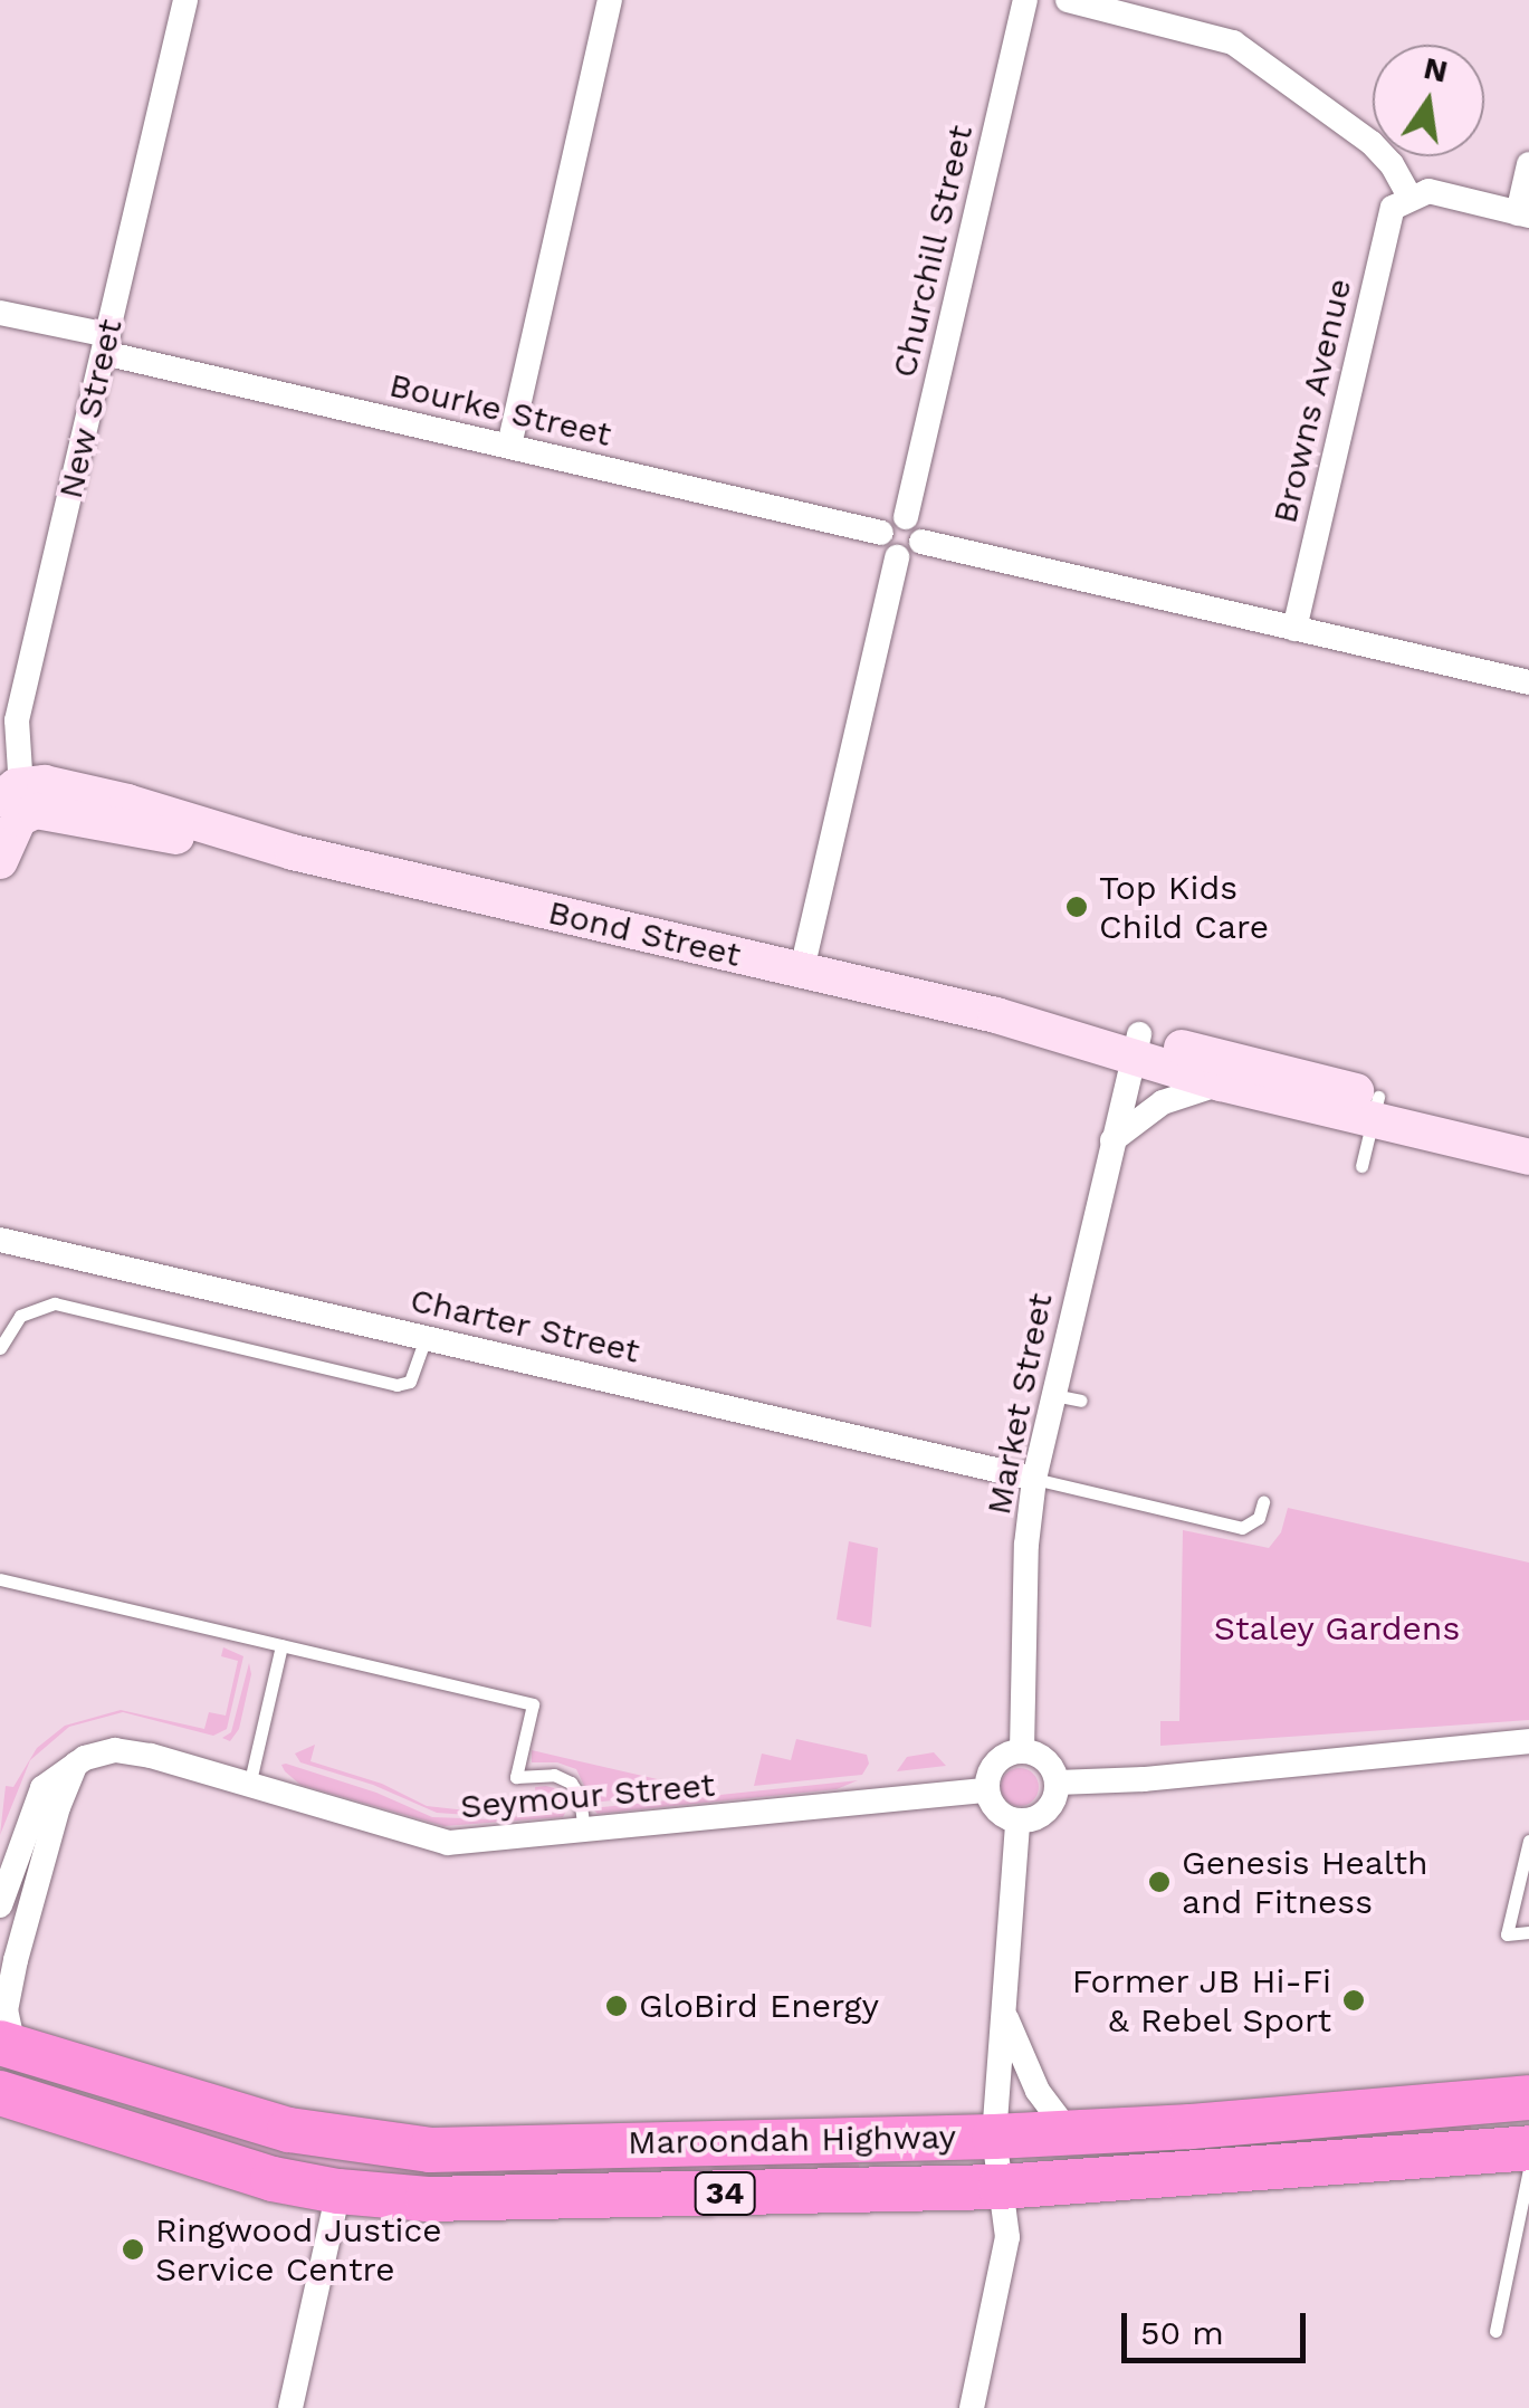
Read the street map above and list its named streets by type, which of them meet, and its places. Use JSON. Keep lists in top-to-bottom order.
{
  "streets": {
    "highway": ["Maroondah Highway", "34"],
    "street": [
      "Churchill Street",
      "Browns Avenue",
      "New Street",
      "Bourke Street",
      "Bond Street",
      "Charter Street",
      "Market Street",
      "Seymour Street"
    ]
  },
  "crossings": [
    ["Churchill Street", "Bourke Street"],
    ["New Street", "Bourke Street"],
    ["New Street", "Bond Street"],
    ["Bond Street", "Market Street"],
    ["Charter Street", "Market Street"],
    ["Market Street", "Seymour Street"]
  ],
  "parks": ["Staley Gardens"],
  "places": [
    "Top Kids Child Care",
    "Genesis Health and Fitness",
    "Former JB Hi-Fi & Rebel Sport",
    "GloBird Energy",
    "Ringwood Justice Service Centre"
  ],
  "scale_bar": "50 m",
  "north": "top"
}
